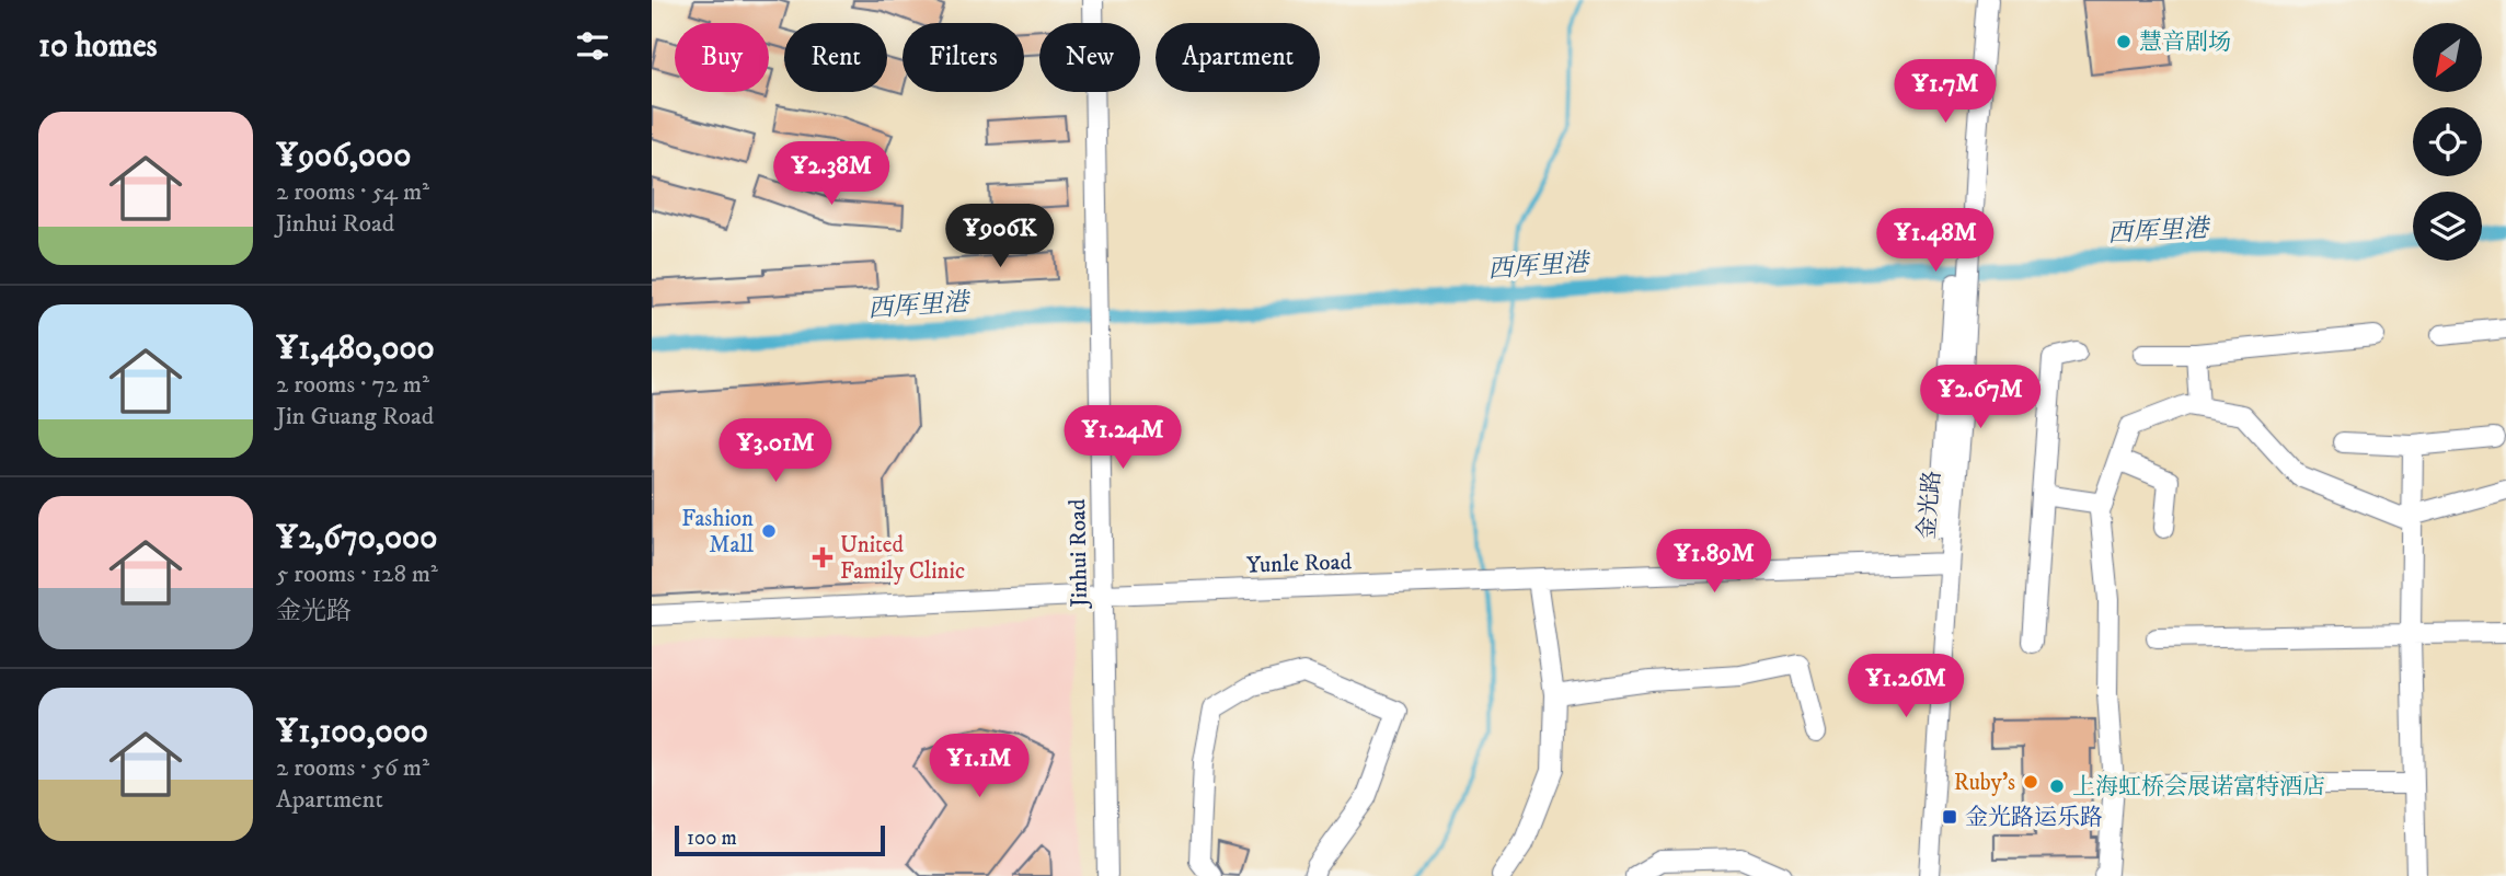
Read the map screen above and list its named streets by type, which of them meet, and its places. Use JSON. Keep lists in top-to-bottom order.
{
  "streets": {
    "street": ["金光路", "Jinhui Road", "Yunle Road"]
  },
  "crossings": [
    ["金光路", "Yunle Road"],
    ["Jinhui Road", "Yunle Road"]
  ],
  "water": ["西厍里港"],
  "places": {
    "other": [
      "慧音剧场",
      "Fashion Mall",
      "Ruby's",
      "上海虹桥会展诺富特酒店"
    ],
    "health": ["United Family Clinic"],
    "transit": ["金光路运乐路"]
  },
  "scale_bar": "100 m",
  "north": "bottom left",
  "page": {
    "heading": "10 homes",
    "chip": [
      "Buy",
      "Rent",
      "Filters",
      "New",
      "Apartment"
    ],
    "price": [
      "¥1.7M",
      "¥2.38M",
      "¥906K",
      "¥1.48M",
      "¥2.67M",
      "¥1.24M",
      "¥3.01M",
      "¥1.89M",
      "¥1.26M",
      "¥1.1M"
    ],
    "list": [
      {
        "name": "¥906,000",
        "note": "2 rooms · 54 m² · Jinhui Road"
      },
      {
        "name": "¥1,480,000",
        "note": "2 rooms · 72 m² · Jin Guang Road"
      },
      {
        "name": "¥2,670,000",
        "note": "5 rooms · 128 m² · 金光路"
      },
      {
        "name": "¥1,100,000",
        "note": "2 rooms · 56 m² · Apartment"
      }
    ],
    "scale": "100 m"
  }
}
